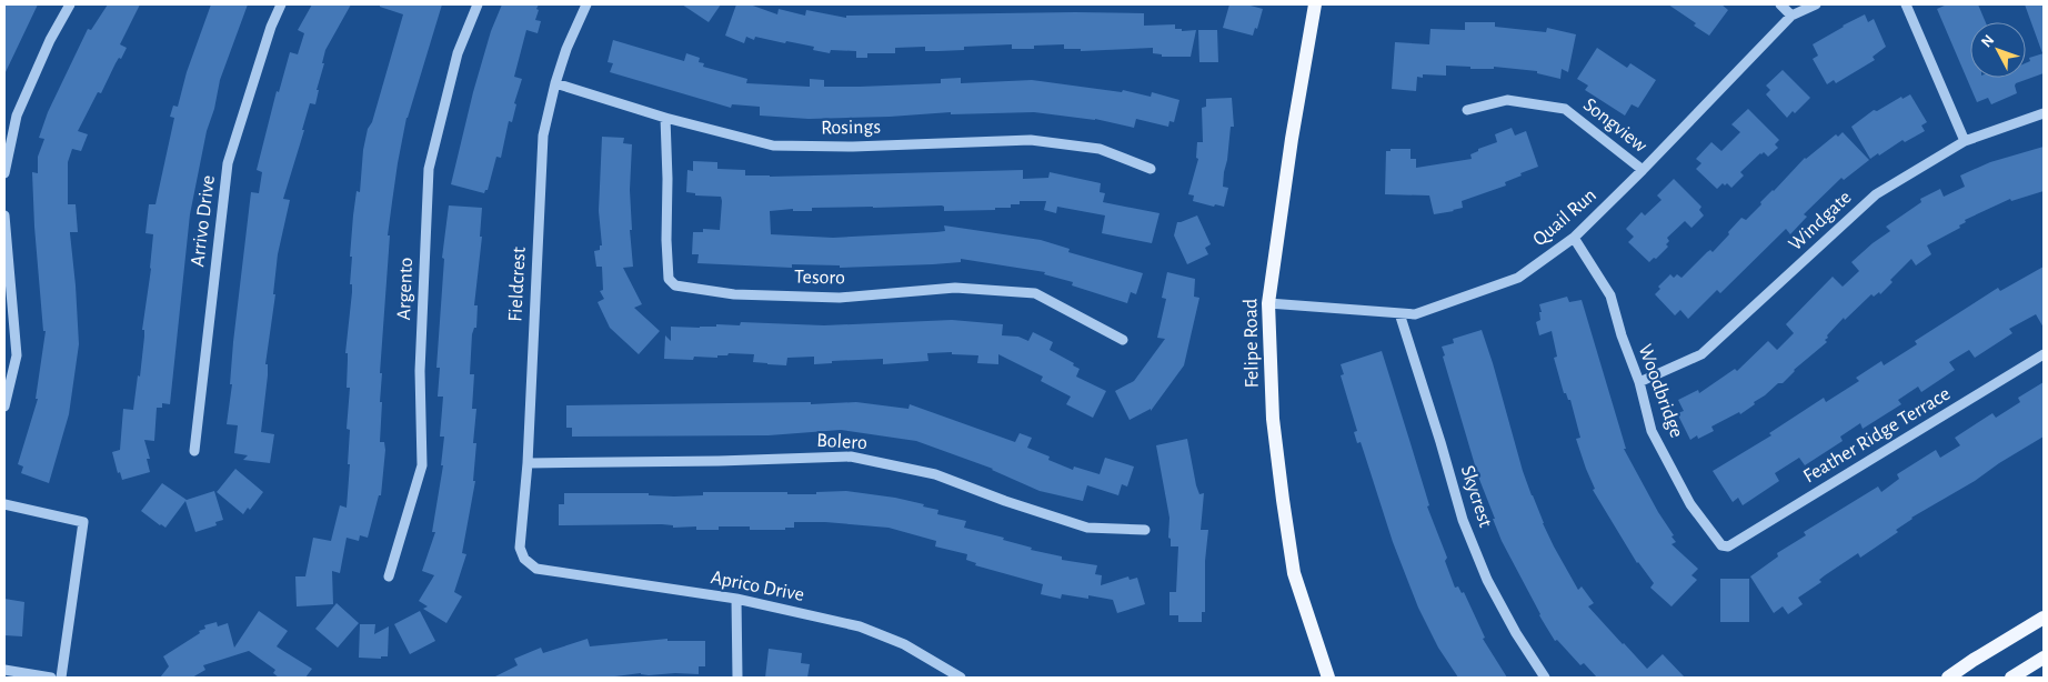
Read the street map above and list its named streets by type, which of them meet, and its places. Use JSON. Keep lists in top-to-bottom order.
{
  "streets": {
    "main road": ["Felipe Road"],
    "street": [
      "Songview",
      "Rosings",
      "Quail Run",
      "Arrivo Drive",
      "Windgate",
      "Tesoro",
      "Fieldcrest",
      "Argento",
      "Woodbridge",
      "Feather Ridge Terrace",
      "Bolero",
      "Skycrest",
      "Aprico Drive"
    ]
  },
  "crossings": [
    ["Songview", "Quail Run"],
    ["Rosings", "Tesoro"],
    ["Rosings", "Fieldcrest"],
    ["Quail Run", "Felipe Road"],
    ["Quail Run", "Woodbridge"],
    ["Quail Run", "Skycrest"],
    ["Windgate", "Woodbridge"],
    ["Fieldcrest", "Bolero"],
    ["Fieldcrest", "Aprico Drive"],
    ["Woodbridge", "Feather Ridge Terrace"]
  ],
  "north": "top left"
}
